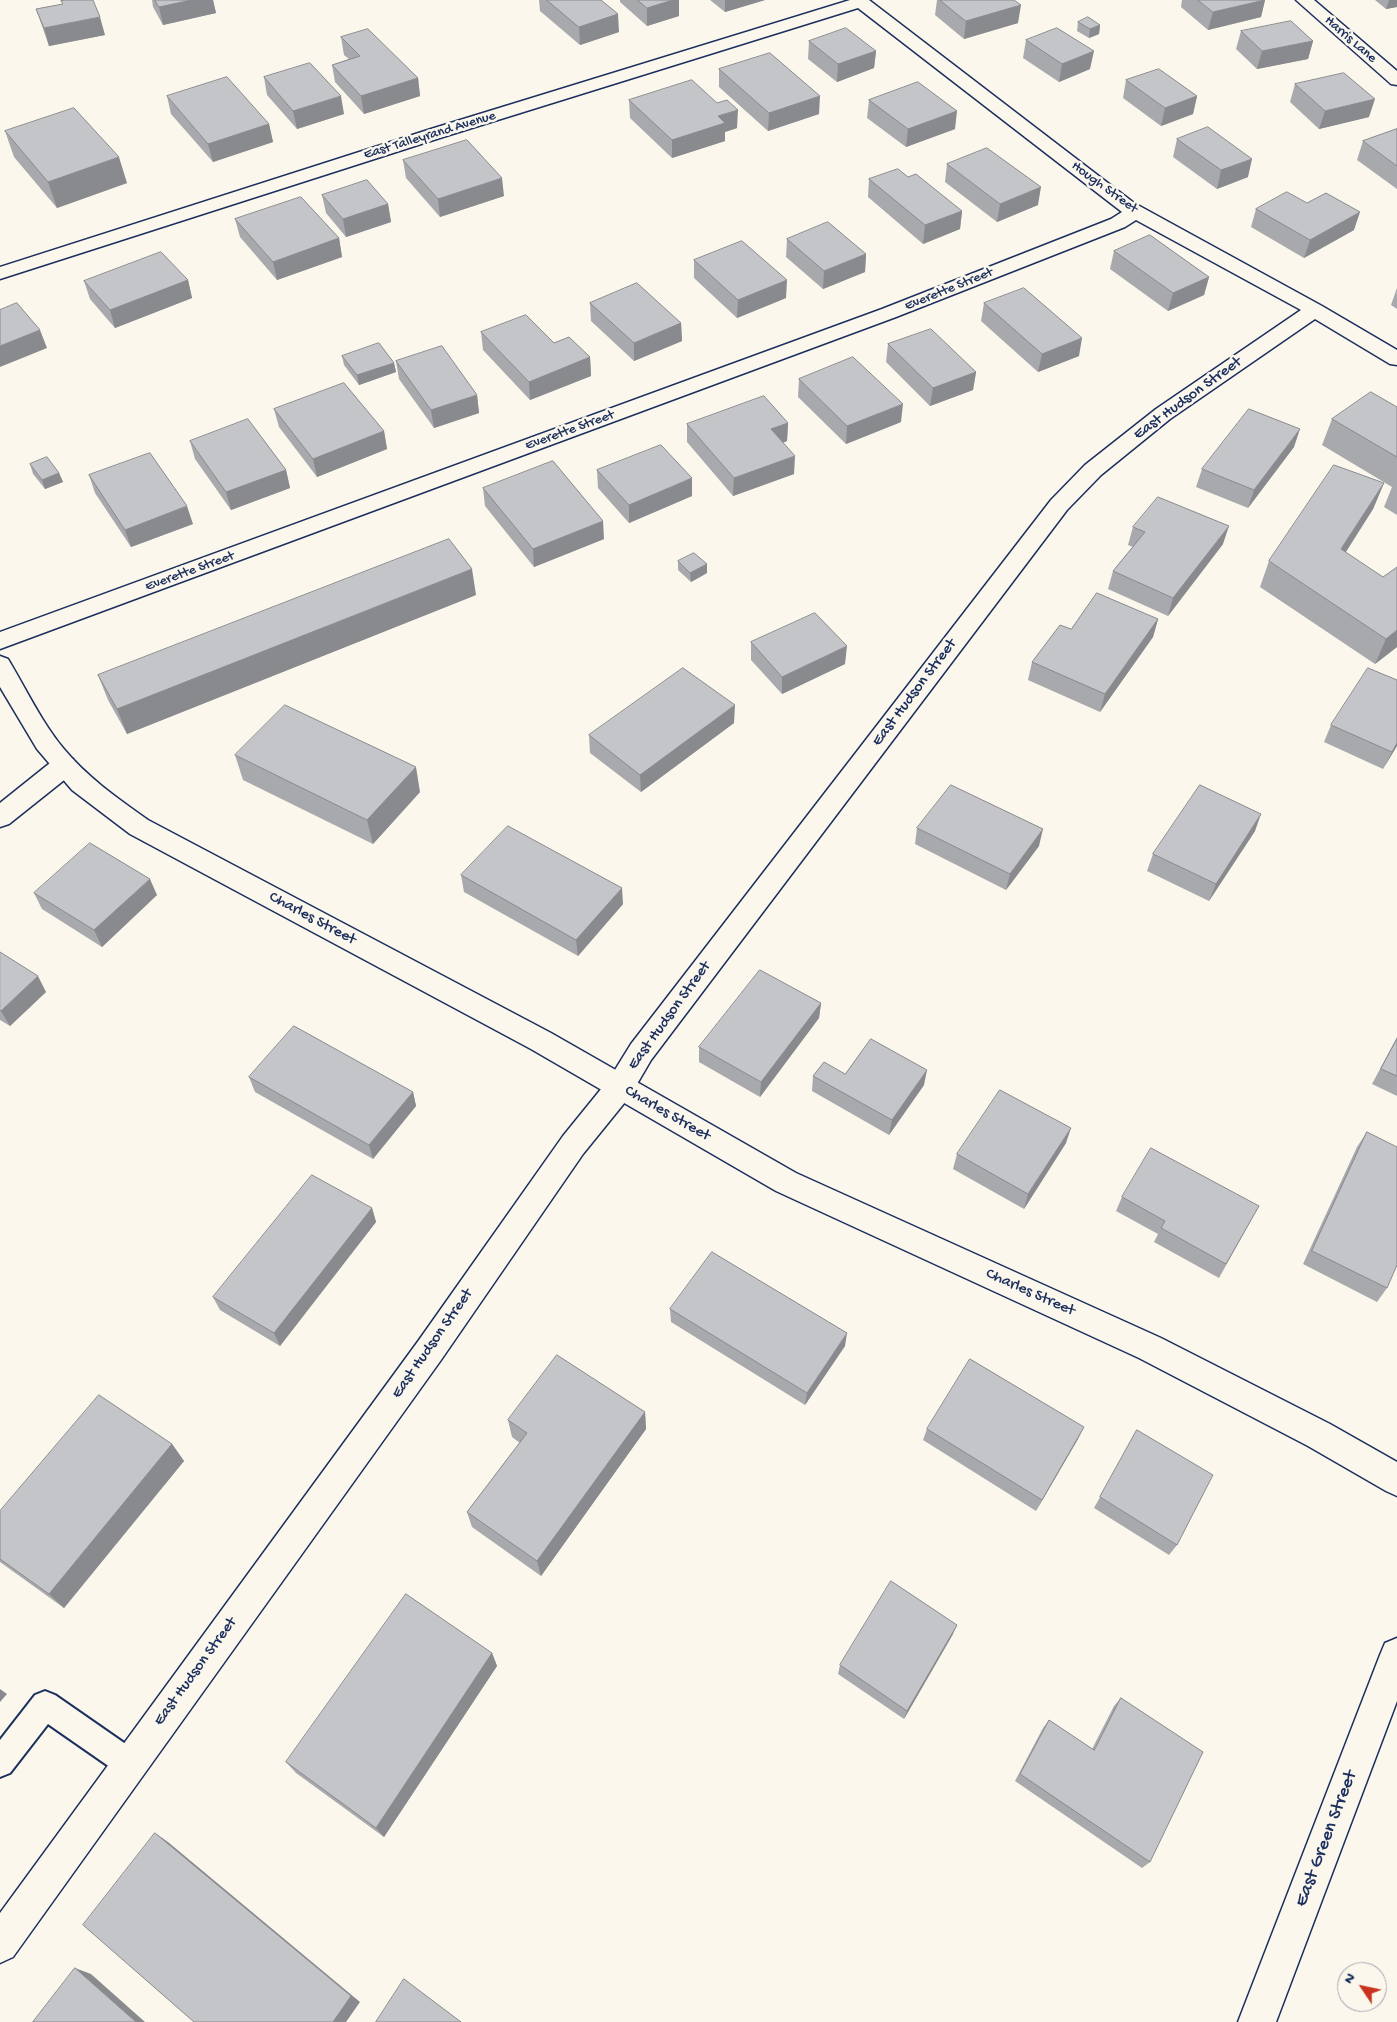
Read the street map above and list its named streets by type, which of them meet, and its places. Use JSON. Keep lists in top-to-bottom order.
{
  "streets": {
    "street": [
      "Harris Lane",
      "East Talleyrand Avenue",
      "Hough Street",
      "Everette Street",
      "East Hudson Street",
      "Charles Street",
      "East Green Street"
    ]
  },
  "crossings": [
    ["East Talleyrand Avenue", "Hough Street"],
    ["Hough Street", "Everette Street"],
    ["Hough Street", "East Hudson Street"],
    ["East Hudson Street", "Charles Street"]
  ],
  "north": "top left"
}
